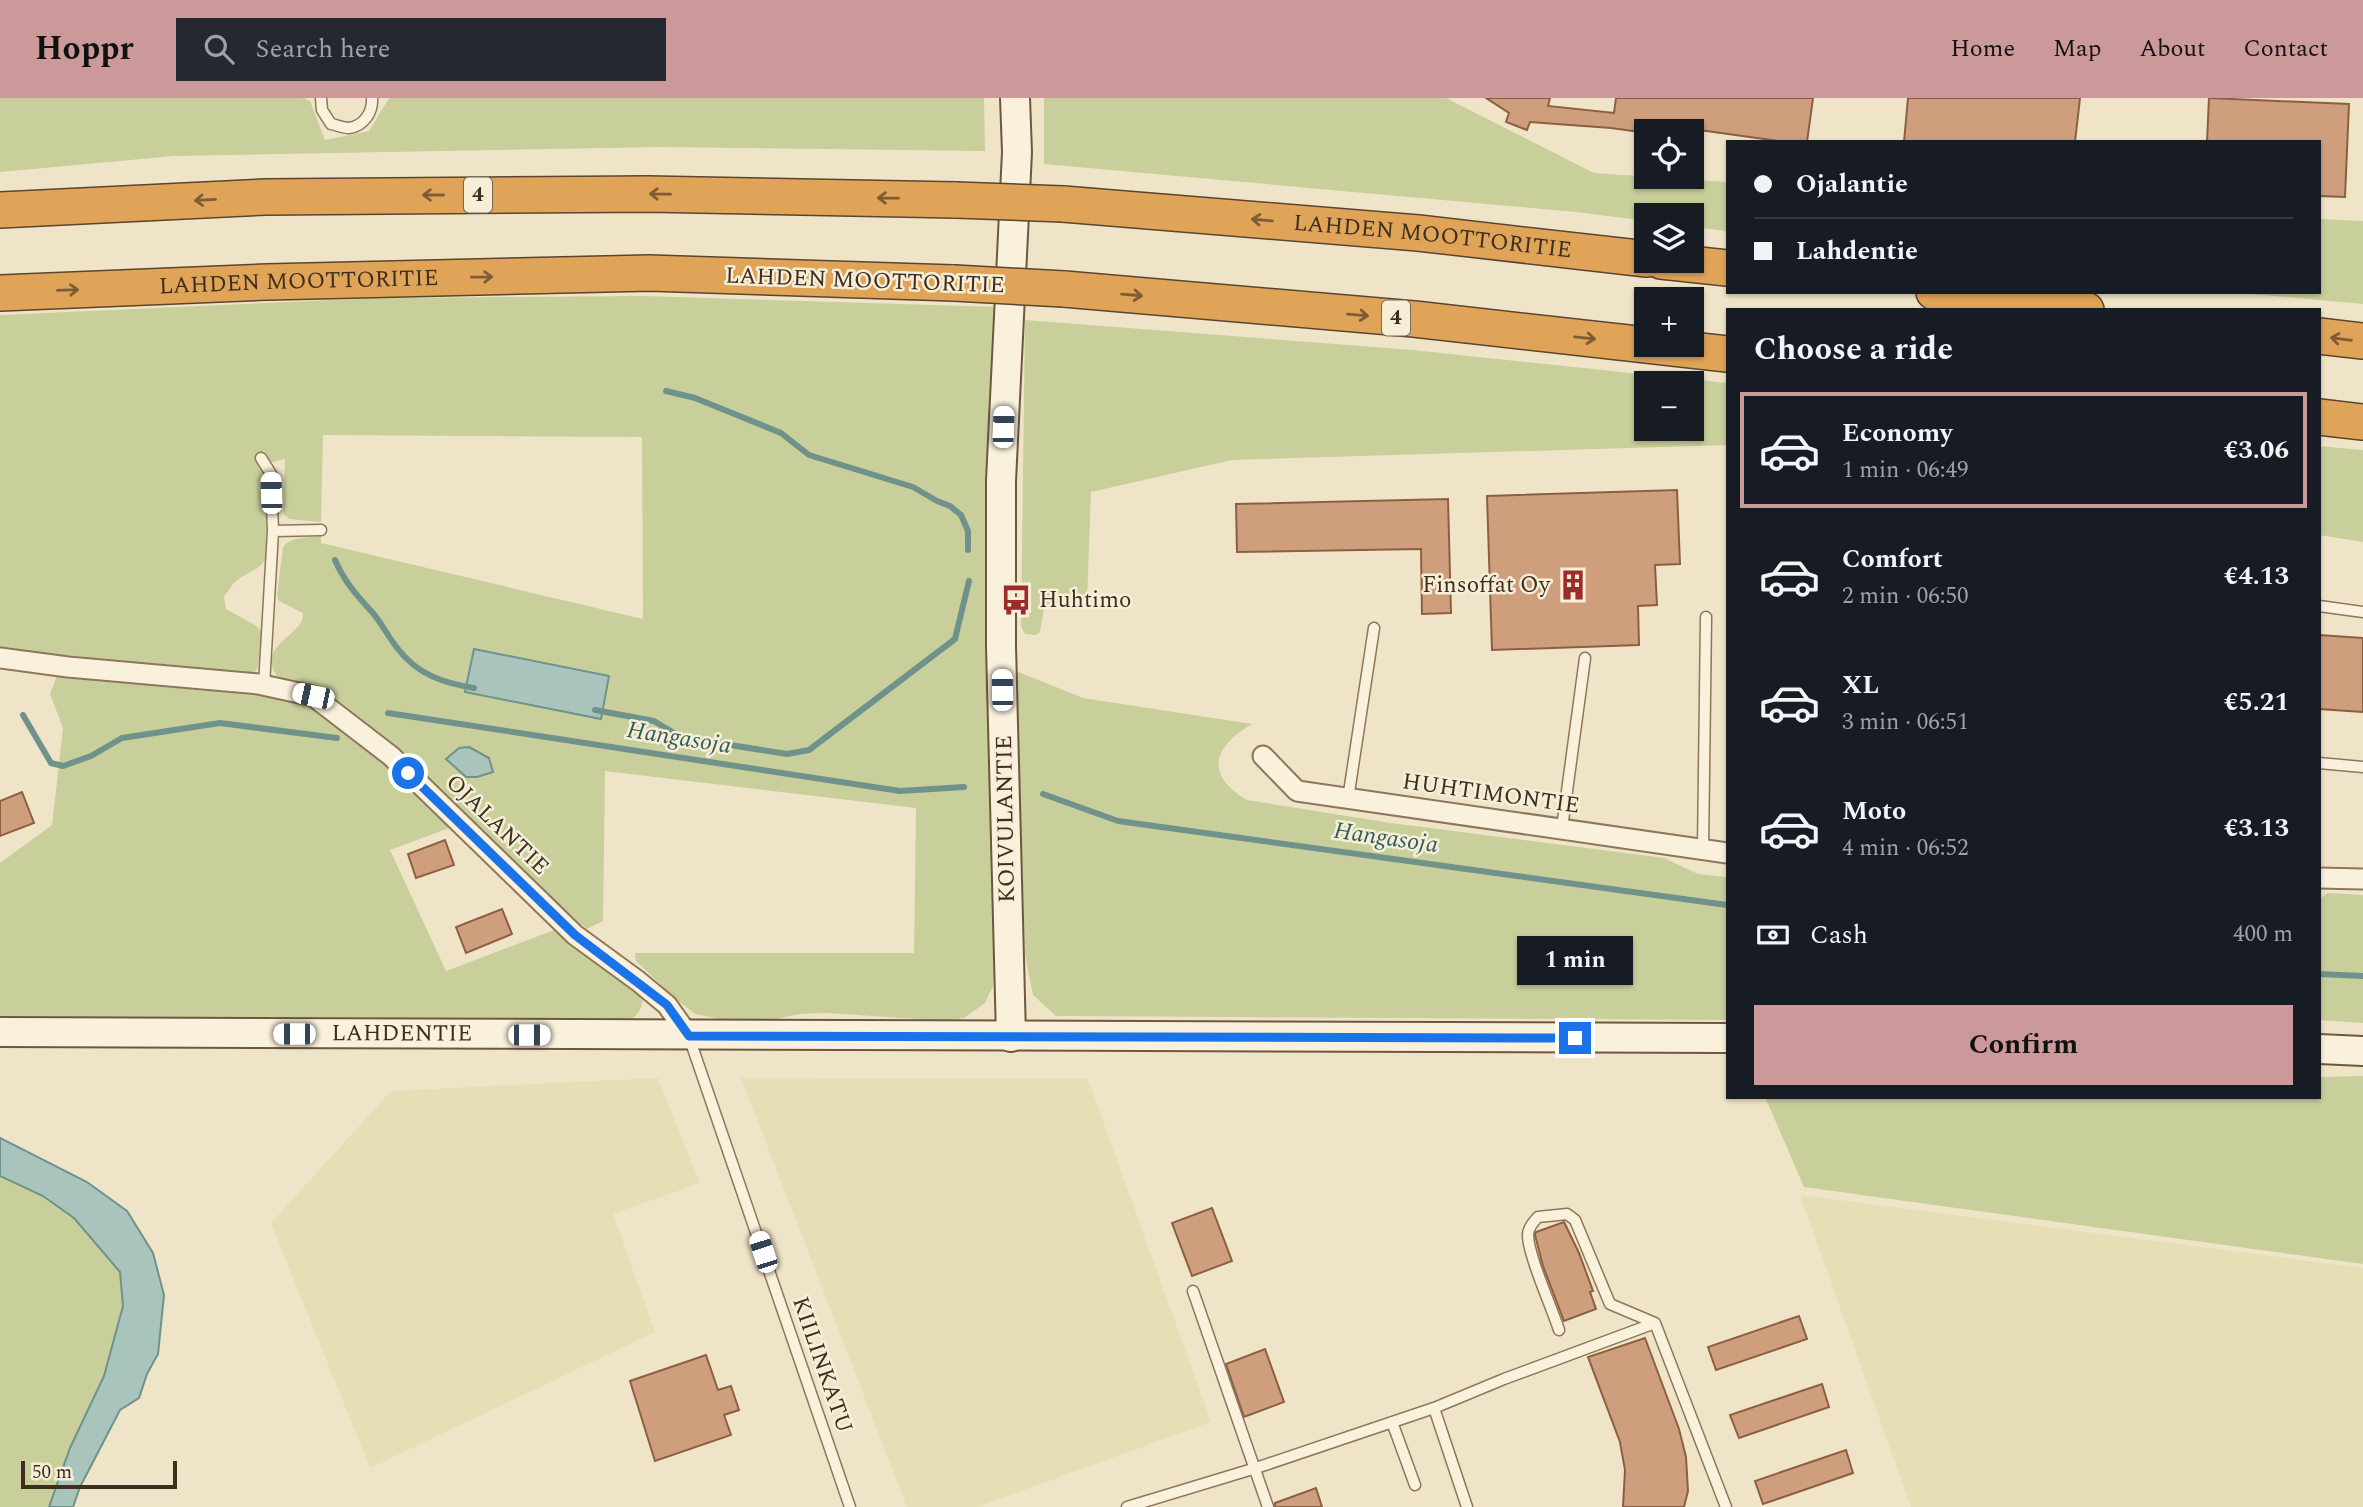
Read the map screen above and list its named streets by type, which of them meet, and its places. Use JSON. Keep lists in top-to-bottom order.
{
  "streets": {
    "highway": ["4", "LAHDEN MOOTTORITIE"],
    "main road": ["KOIVULANTIE", "LAHDENTIE"],
    "street": ["HUHTIMONTIE", "OJALANTIE"],
    "lane": ["KIILINKATU"]
  },
  "crossings": [
    ["KOIVULANTIE", "LAHDENTIE"],
    ["OJALANTIE", "LAHDENTIE"],
    ["OJALANTIE", "KIILINKATU"],
    ["LAHDENTIE", "KIILINKATU"]
  ],
  "water": ["Hangasoja"],
  "places": {
    "building": ["Finsoffat Oy"],
    "bus stop": ["Huhtimo"]
  },
  "scale_bar": "50 m",
  "page": {
    "header": "Hoppr",
    "search": "Search here",
    "nav": [
      "Home",
      "Map",
      "About",
      "Contact"
    ],
    "map_buttons": ["+", "−"],
    "banner": ["Ojalantie", "Lahdentie"],
    "heading": "Choose a ride",
    "list": [
      {
        "name": "Economy",
        "note": "1 min · 06:49",
        "value": "€3.06"
      },
      {
        "name": "Comfort",
        "note": "2 min · 06:50",
        "value": "€4.13"
      },
      {
        "name": "XL",
        "note": "3 min · 06:51",
        "value": "€5.21"
      },
      {
        "name": "Moto",
        "note": "4 min · 06:52",
        "value": "€3.13"
      }
    ],
    "pay": ["Cash", "400 m"],
    "bubble": "1 min",
    "buttons": "Confirm",
    "scale": "50 m"
  }
}
